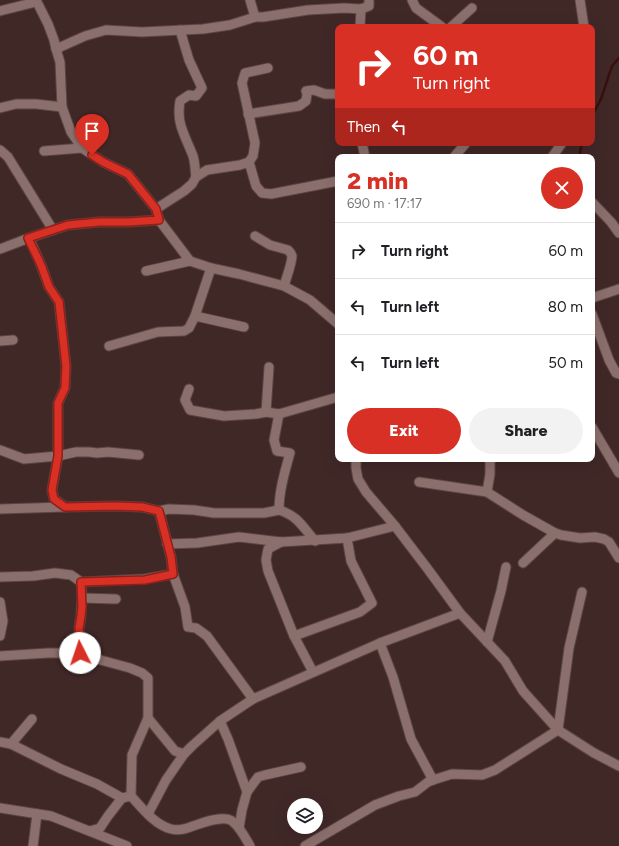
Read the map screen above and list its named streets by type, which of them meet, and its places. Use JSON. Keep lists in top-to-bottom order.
{
  "page": {
    "turn": ["60 m", "Turn right"],
    "then": "Then",
    "heading": ["2 min", "690 m · 17:17"],
    "list": [
      {
        "name": "Turn right",
        "value": "60 m"
      },
      {
        "name": "Turn left",
        "value": "80 m"
      },
      {
        "name": "Turn left",
        "value": "50 m"
      }
    ],
    "buttons": ["Exit", "Share"]
  }
}
